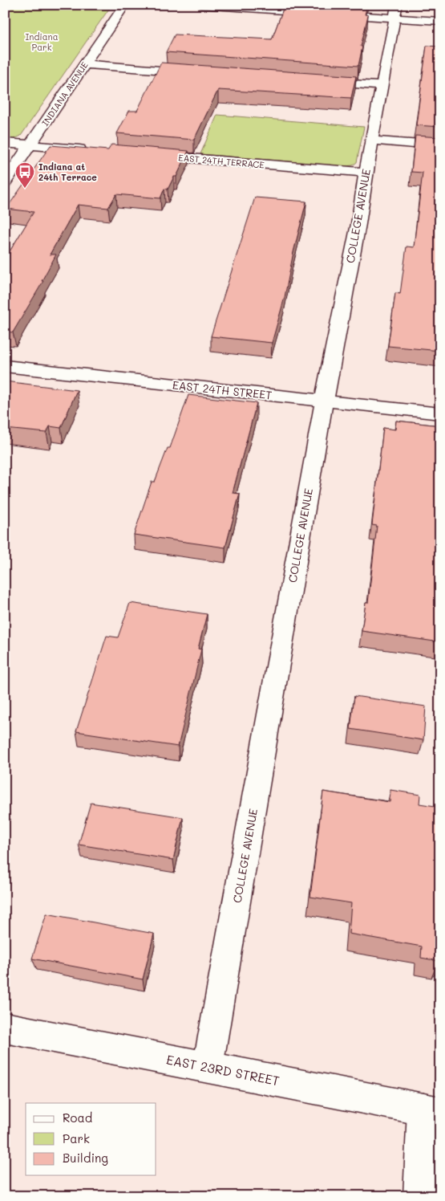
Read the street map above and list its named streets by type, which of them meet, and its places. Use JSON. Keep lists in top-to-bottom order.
{
  "streets": {
    "street": [
      "INDIANA AVENUE",
      "EAST 24TH TERRACE",
      "COLLEGE AVENUE",
      "EAST 24TH STREET",
      "EAST 23RD STREET"
    ]
  },
  "crossings": [
    ["EAST 24TH TERRACE", "COLLEGE AVENUE"],
    ["COLLEGE AVENUE", "EAST 24TH STREET"],
    ["COLLEGE AVENUE", "EAST 23RD STREET"]
  ],
  "parks": ["Indiana Park"],
  "places": {
    "bus stop": ["Indiana at 24th Terrace"]
  },
  "legend": ["Road", "Park", "Building"]
}
